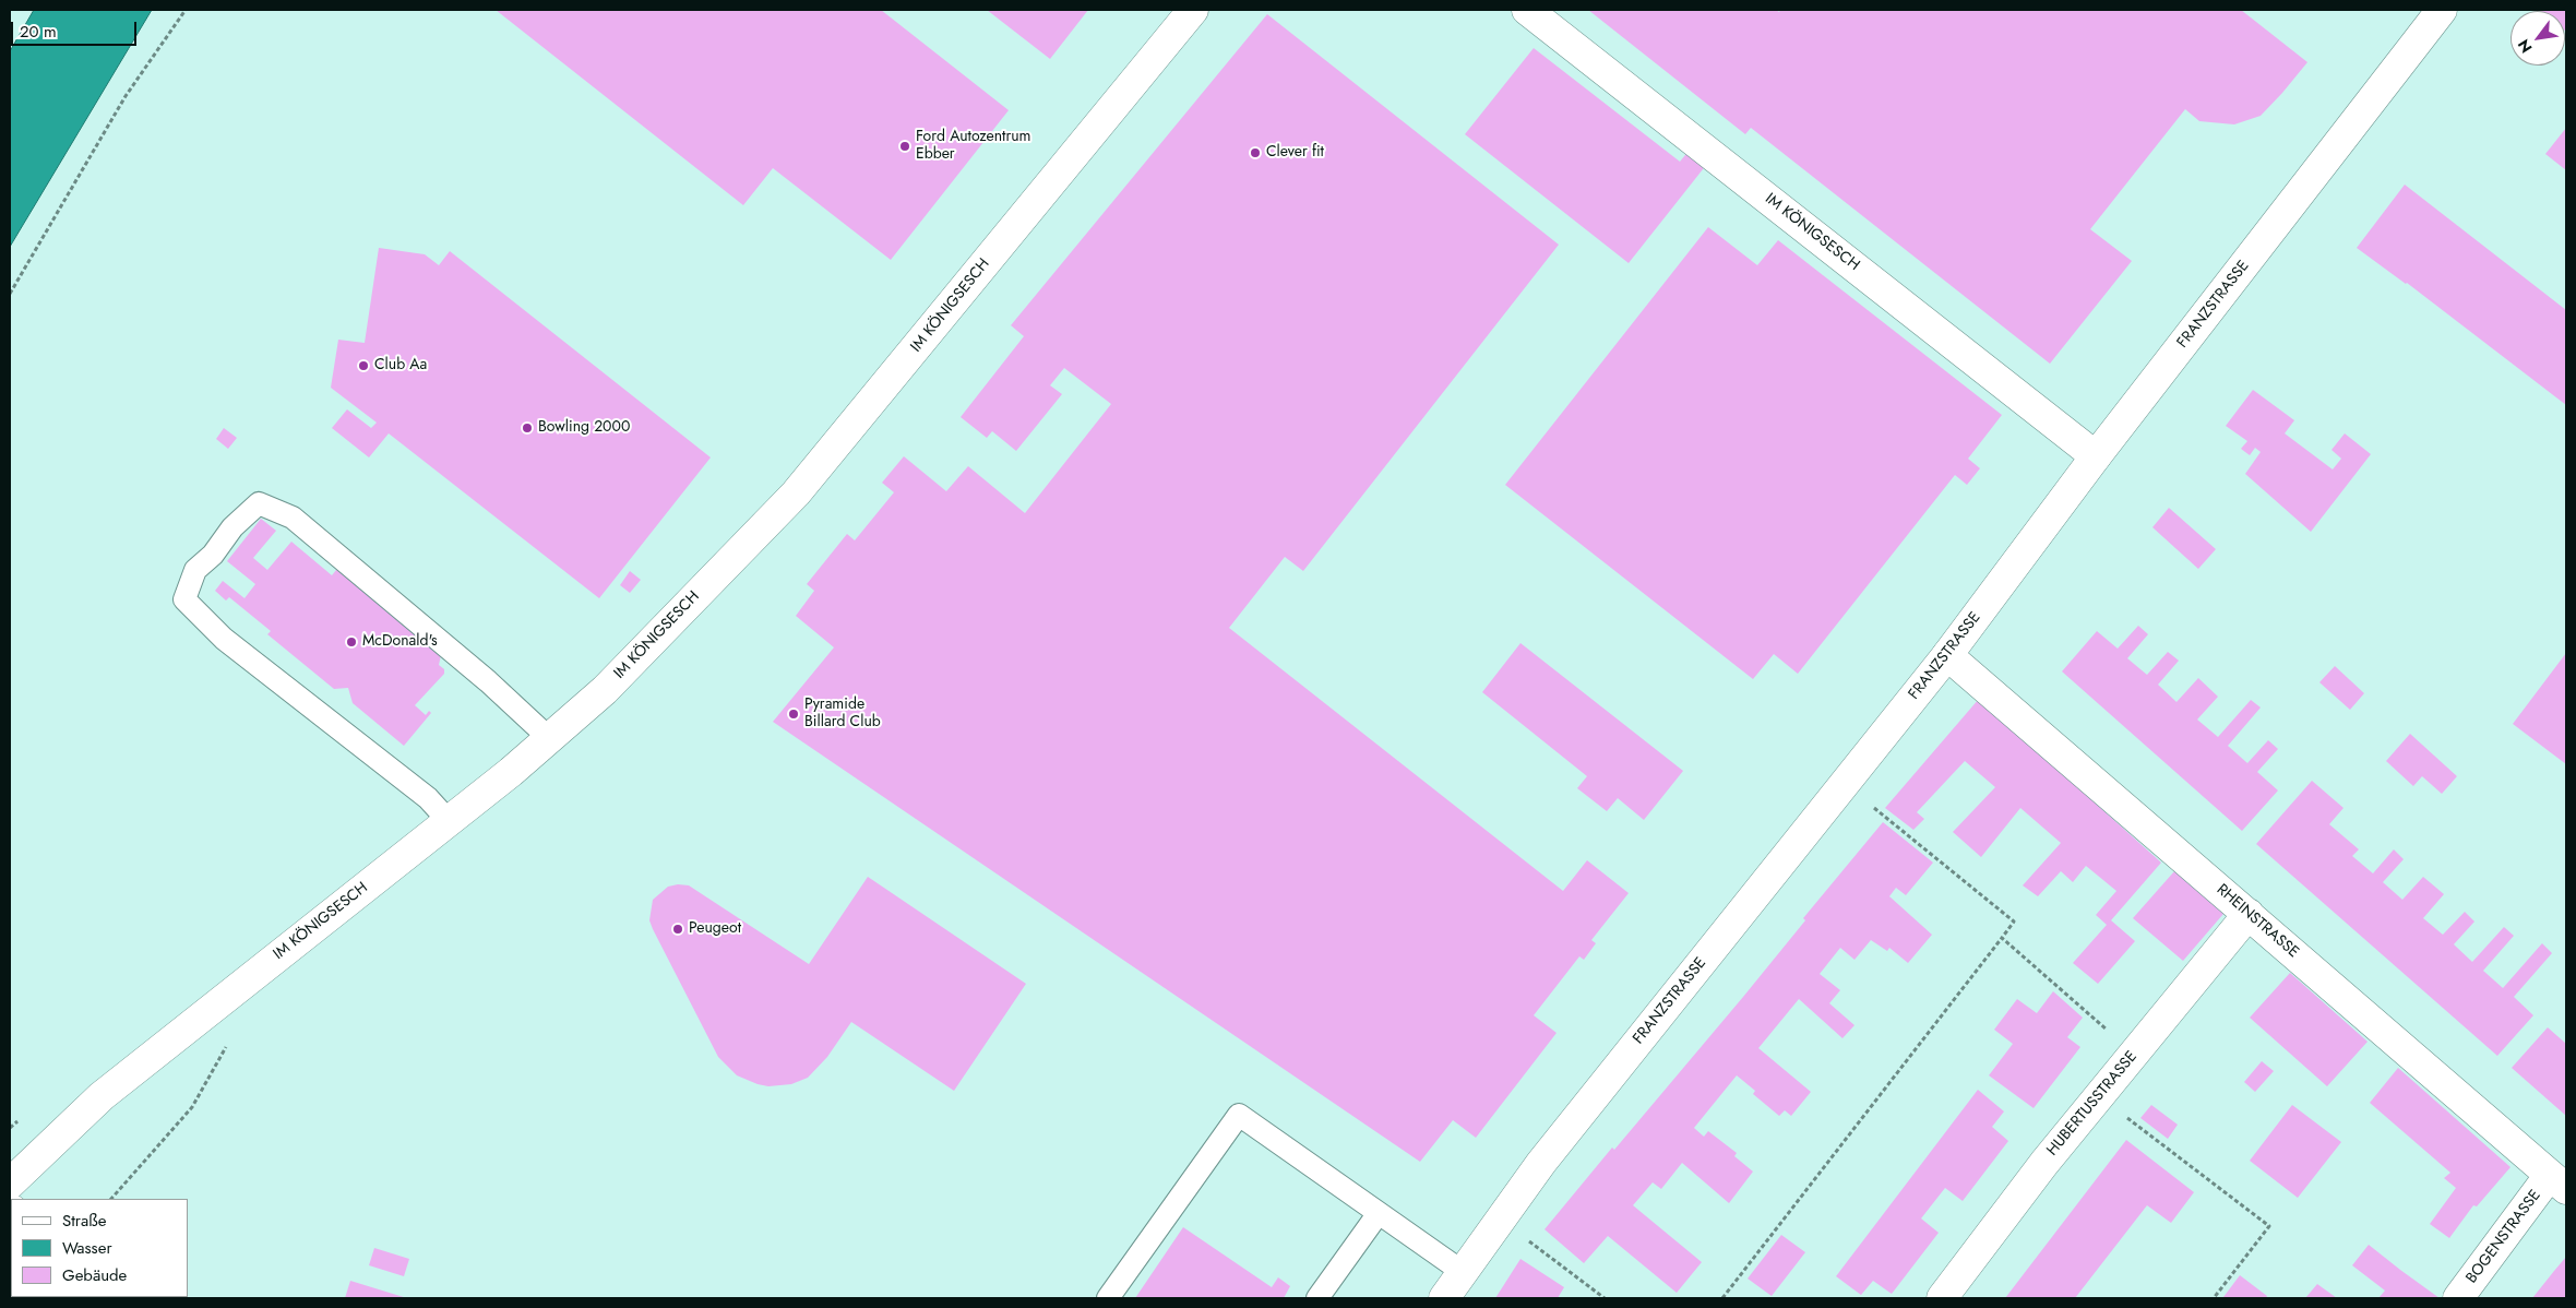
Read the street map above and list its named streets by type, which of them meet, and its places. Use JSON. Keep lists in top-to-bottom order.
{
  "streets": {
    "street": [
      "IM KÖNIGSESCH",
      "FRANZSTRASSE",
      "RHEINSTRASSE",
      "HUBERTUSSTRASSE",
      "BOGENSTRASSE"
    ]
  },
  "crossings": [
    ["IM KÖNIGSESCH", "FRANZSTRASSE"],
    ["FRANZSTRASSE", "RHEINSTRASSE"],
    ["RHEINSTRASSE", "HUBERTUSSTRASSE"],
    ["RHEINSTRASSE", "BOGENSTRASSE"]
  ],
  "places": [
    "Ford Autozentrum Ebber",
    "Clever fit",
    "Club Aa",
    "Bowling 2000",
    "McDonald's",
    "Pyramide Billard Club",
    "Peugeot"
  ],
  "legend": ["Straße", "Wasser", "Gebäude"],
  "scale_bar": "20 m",
  "north": "bottom left"
}
